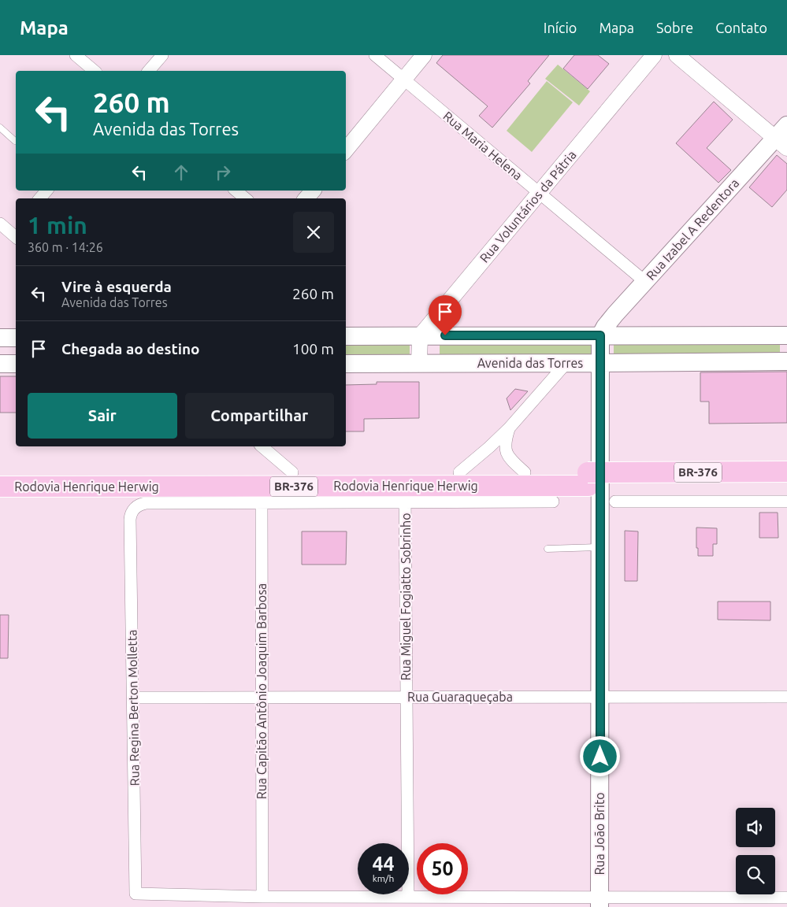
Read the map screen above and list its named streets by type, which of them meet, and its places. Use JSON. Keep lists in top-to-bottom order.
{
  "streets": {
    "highway": ["BR-376", "Rodovia Henrique Herwig"],
    "main road": ["Rua Izabel A Redentora", "Avenida das Torres", "Rua João Brito"],
    "street": [
      "Rua Maria Helena",
      "Rua Voluntários da Pátria",
      "Rua Miguel Fogiatto Sobrinho",
      "Rua Capitão Antônio Joaquim Barbosa",
      "Rua Guaraqueçaba",
      "Rua Regina Berton Molletta"
    ]
  },
  "crossings": [
    ["Rua Maria Helena", "Rua Voluntários da Pátria"],
    ["Rua Maria Helena", "Rua Izabel A Redentora"],
    ["Rua Izabel A Redentora", "Rua João Brito"],
    ["Avenida das Torres", "Rua João Brito"],
    ["Rodovia Henrique Herwig", "Rua Miguel Fogiatto Sobrinho"],
    ["Rodovia Henrique Herwig", "Rua Capitão Antônio Joaquim Barbosa"],
    ["Rodovia Henrique Herwig", "Rua Regina Berton Molletta"],
    ["Rua Miguel Fogiatto Sobrinho", "Rua Guaraqueçaba"],
    ["Rua Capitão Antônio Joaquim Barbosa", "Rua Guaraqueçaba"],
    ["Rua Capitão Antônio Joaquim Barbosa", "Rua Regina Berton Molletta"],
    ["Rua Guaraqueçaba", "Rua Regina Berton Molletta"],
    ["Rua Guaraqueçaba", "Rua João Brito"]
  ],
  "page": {
    "header": "Mapa",
    "nav": [
      "Início",
      "Mapa",
      "Sobre",
      "Contato"
    ],
    "turn": ["260 m", "Avenida das Torres"],
    "heading": ["1 min", "360 m · 14:26"],
    "list": [
      {
        "name": "Vire à esquerda",
        "note": "Avenida das Torres",
        "value": "260 m"
      },
      {
        "name": "Chegada ao destino",
        "value": "100 m"
      }
    ],
    "buttons": ["Sair", "Compartilhar"],
    "speed": "44 km/h",
    "limit": "50"
  }
}
